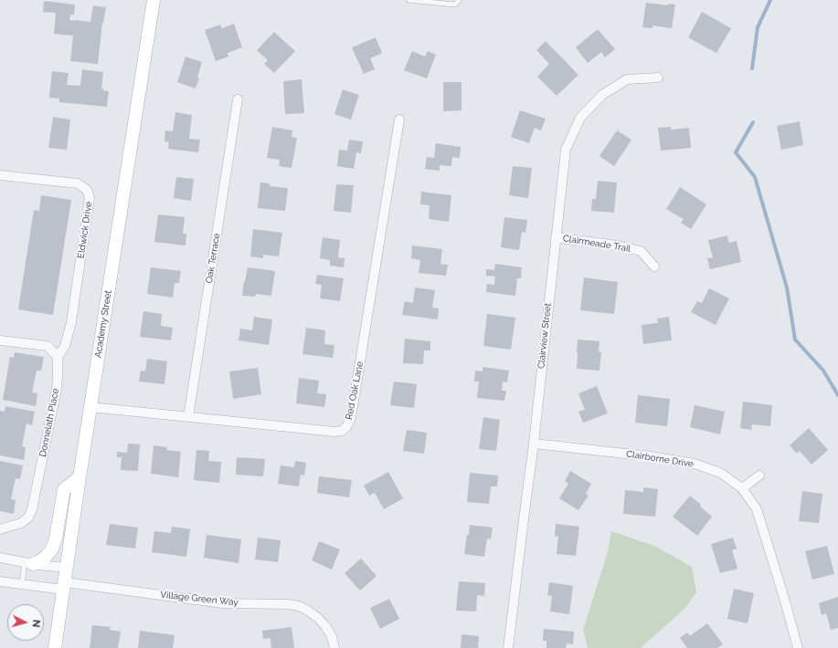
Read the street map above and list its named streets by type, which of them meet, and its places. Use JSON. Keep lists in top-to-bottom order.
{
  "streets": {
    "street": [
      "Eldwick Drive",
      "Clairmeade Trail",
      "Oak Terrace",
      "Academy Street",
      "Clairview Street",
      "Red Oak Lane",
      "Donnelath Place",
      "Clairborne Drive",
      "Village Green Way"
    ]
  },
  "crossings": [
    ["Eldwick Drive", "Donnelath Place"],
    ["Clairmeade Trail", "Clairview Street"],
    ["Oak Terrace", "Red Oak Lane"],
    ["Academy Street", "Red Oak Lane"],
    ["Academy Street", "Village Green Way"],
    ["Clairview Street", "Clairborne Drive"]
  ],
  "north": "right"
}
